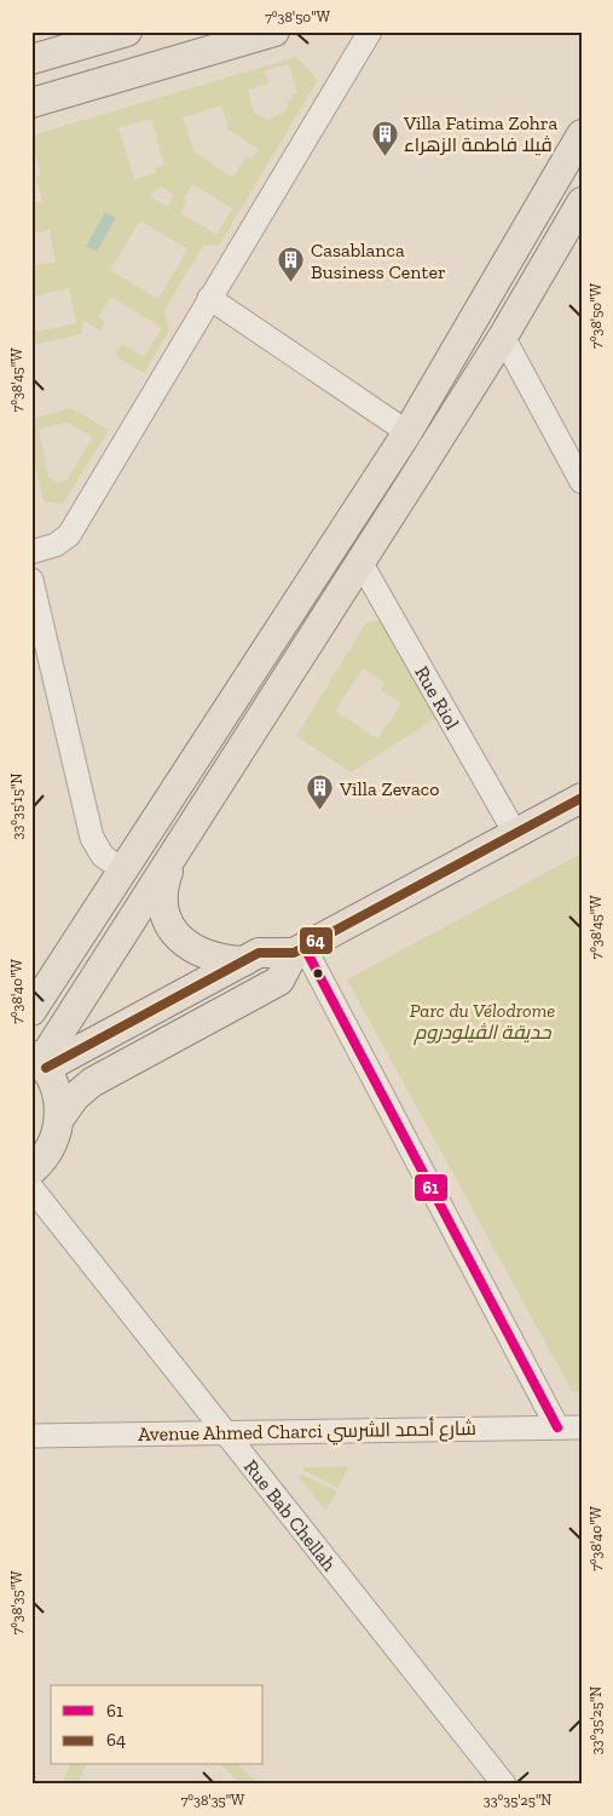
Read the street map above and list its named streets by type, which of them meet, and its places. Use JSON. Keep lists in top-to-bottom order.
{
  "streets": {
    "street": ["Rue Riol", "Avenue Ahmed Charci شارع أحمد الشرسي", "Rue Bab Chellah"]
  },
  "crossings": [
    ["Avenue Ahmed Charci شارع أحمد الشرسي", "Rue Bab Chellah"]
  ],
  "parks": ["Parc du Vélodrome حديقة الڤيلودروم"],
  "places": {
    "building": ["Villa Fatima Zohra ڤيلا فاطمة الزهراء", "Casablanca Business Center", "Villa Zevaco"]
  },
  "lines": ["transit line 64", "transit line 61"],
  "legend": ["61", "64"],
  "coordinates": [
    "7°38'50\"W",
    "7°38'45\"W",
    "33°35'15\"N",
    "7°38'40\"W",
    "7°38'35\"W",
    "33°35'25\"N"
  ]
}
